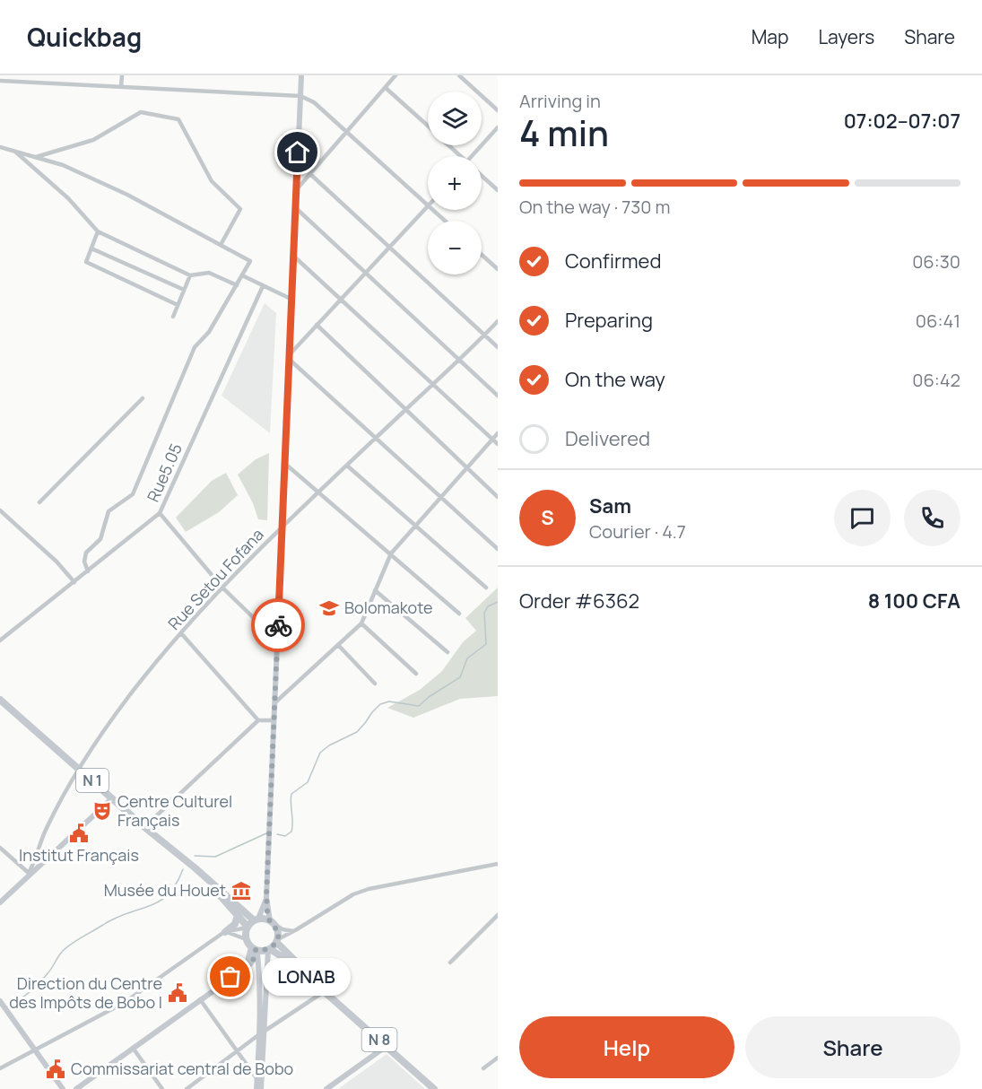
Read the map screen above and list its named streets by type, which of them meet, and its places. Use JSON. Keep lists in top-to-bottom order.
{
  "streets": {
    "highway": ["N 1", "N 8"],
    "street": ["Rue5.05", "Rue Setou Fofana"]
  },
  "crossings": [
    ["Rue Setou Fofana", "N 1"],
    ["N 1", "N 8"]
  ],
  "places": {
    "school or university": ["Bolomakote"],
    "theatre": ["Centre Culturel Français"],
    "public building": ["Institut Français", "Direction du Centre des Impôts de Bobo I", "Commissariat central de Bobo"],
    "museum": ["Musée du Houet"],
    "other": ["LONAB"]
  },
  "page": {
    "header": "Quickbag",
    "nav": ["Map", "Layers", "Share"],
    "heading": ["4 min", "Arriving in", "07:02–07:07"],
    "panel": [
      "Sam",
      "Courier · 4.7",
      "Order #6362",
      "8 100 CFA"
    ],
    "map_buttons": ["+", "−"],
    "bar": "On the way · 730 m",
    "list": [
      ["Confirmed", "06:30"],
      ["Preparing", "06:41"],
      ["On the way", "06:42"],
      "Delivered"
    ],
    "round": "S",
    "bubble": "LONAB",
    "buttons": ["Help", "Share"]
  }
}
